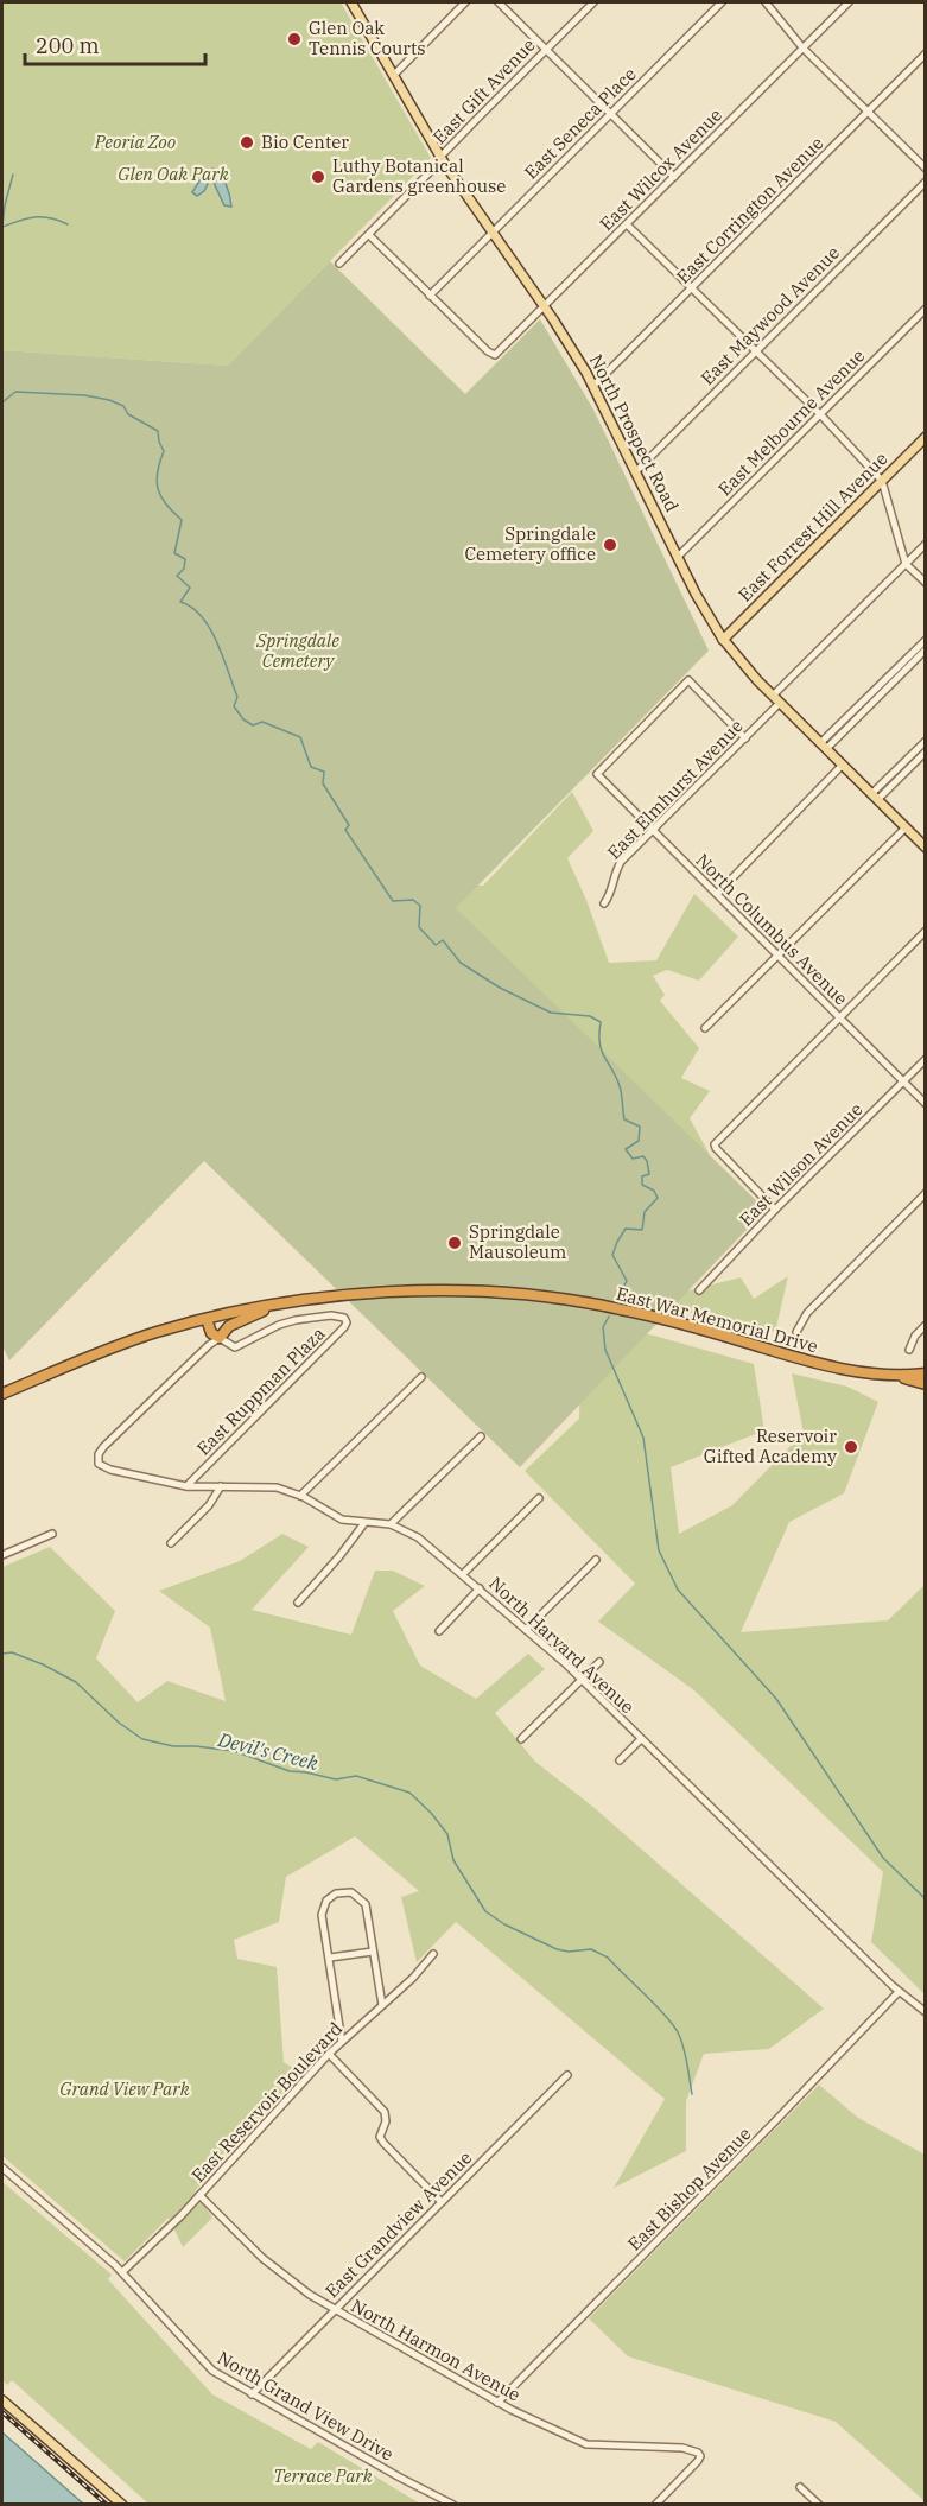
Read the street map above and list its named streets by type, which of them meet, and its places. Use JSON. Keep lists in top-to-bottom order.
{
  "streets": {
    "highway": ["East War Memorial Drive"],
    "main road": ["North Prospect Road", "East Forrest Hill Avenue"],
    "street": [
      "East Gift Avenue",
      "East Seneca Place",
      "East Wilcox Avenue",
      "East Corrington Avenue",
      "East Maywood Avenue",
      "East Melbourne Avenue",
      "East Elmhurst Avenue",
      "North Columbus Avenue",
      "East Wilson Avenue",
      "East Ruppman Plaza",
      "North Harvard Avenue",
      "East Reservoir Boulevard",
      "East Bishop Avenue",
      "East Grandview Avenue",
      "North Harmon Avenue",
      "North Grand View Drive"
    ]
  },
  "crossings": [
    ["East Gift Avenue", "North Prospect Road"],
    ["East Seneca Place", "East Wilcox Avenue"],
    ["East Seneca Place", "North Prospect Road"],
    ["East Wilcox Avenue", "North Prospect Road"],
    ["East Corrington Avenue", "North Prospect Road"],
    ["East Maywood Avenue", "North Prospect Road"],
    ["East Melbourne Avenue", "North Prospect Road"],
    ["North Prospect Road", "East Forrest Hill Avenue"],
    ["North Prospect Road", "East Elmhurst Avenue"],
    ["East Elmhurst Avenue", "North Columbus Avenue"],
    ["North Columbus Avenue", "East Wilson Avenue"],
    ["East Ruppman Plaza", "North Harvard Avenue"],
    ["North Harvard Avenue", "East Bishop Avenue"],
    ["East Reservoir Boulevard", "North Harmon Avenue"],
    ["East Reservoir Boulevard", "North Grand View Drive"],
    ["East Bishop Avenue", "North Harmon Avenue"],
    ["East Grandview Avenue", "North Harmon Avenue"],
    ["East Grandview Avenue", "North Grand View Drive"]
  ],
  "water": ["Devil's Creek"],
  "parks": [
    "Peoria Zoo",
    "Glen Oak Park",
    "Springdale Cemetery",
    "Grand View Park",
    "Terrace Park"
  ],
  "places": [
    "Glen Oak Tennis Courts",
    "Bio Center",
    "Luthy Botanical Gardens greenhouse",
    "Springdale Cemetery office",
    "Springdale Mausoleum",
    "Reservoir Gifted Academy"
  ],
  "scale_bar": "200 m"
}
